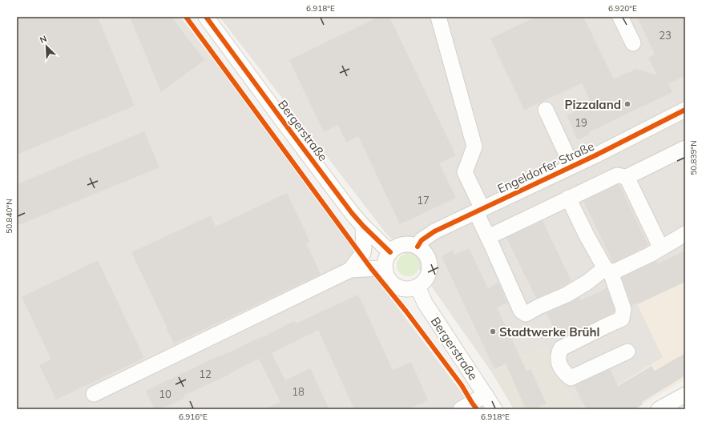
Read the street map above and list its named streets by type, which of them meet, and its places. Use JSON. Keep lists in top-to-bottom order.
{
  "streets": {
    "street": ["Bergerstraße", "Engeldorfer Straße"]
  },
  "crossings": [
    ["Bergerstraße", "Engeldorfer Straße"]
  ],
  "places": ["Pizzaland", "Stadtwerke Brühl"],
  "house_numbers": [
    "23",
    "19",
    "17",
    "12",
    "18",
    "10"
  ],
  "north": "top left",
  "coordinates": [
    "6.918°E",
    "6.920°E",
    "50.839°N",
    "50.840°N",
    "6.916°E"
  ]
}
